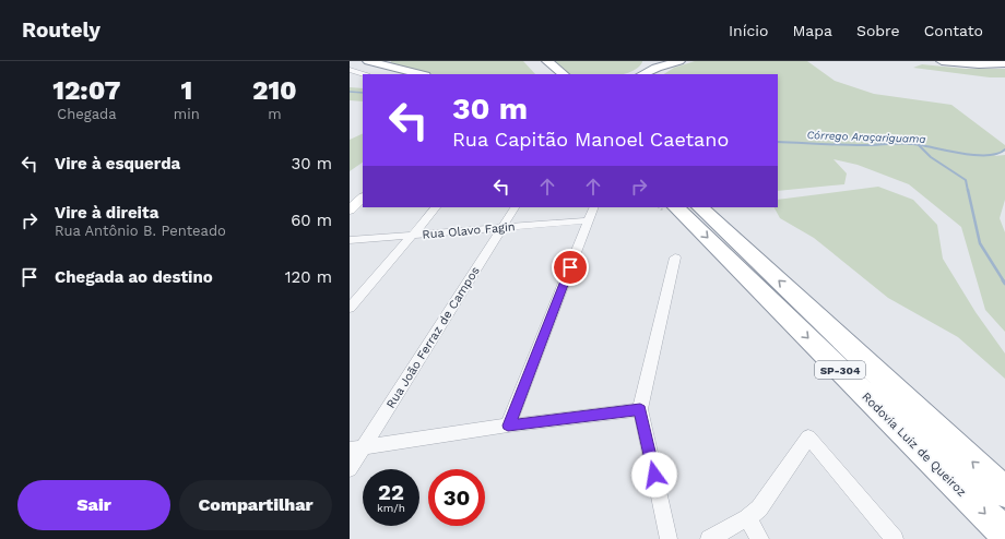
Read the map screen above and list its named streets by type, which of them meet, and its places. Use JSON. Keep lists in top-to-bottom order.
{
  "streets": {
    "highway": ["SP-304", "Rodovia Luiz de Queiroz"],
    "street": ["Rua Olavo Fagin", "Rua João Ferraz de Campos"]
  },
  "crossings": [
    ["Rua Olavo Fagin", "Rua João Ferraz de Campos"]
  ],
  "water": ["Córrego Araçariguama"],
  "page": {
    "header": "Routely",
    "nav": [
      "Início",
      "Mapa",
      "Sobre",
      "Contato"
    ],
    "eta": [
      "12:07",
      "Chegada",
      "1",
      "min",
      "210",
      "m"
    ],
    "turn": ["30 m", "Rua Capitão Manoel Caetano"],
    "list": [
      {
        "name": "Vire à esquerda",
        "value": "30 m"
      },
      {
        "name": "Vire à direita",
        "note": "Rua Antônio B. Penteado",
        "value": "60 m"
      },
      {
        "name": "Chegada ao destino",
        "value": "120 m"
      }
    ],
    "speed": "22 km/h",
    "limit": "30",
    "buttons": ["Sair", "Compartilhar"]
  }
}
